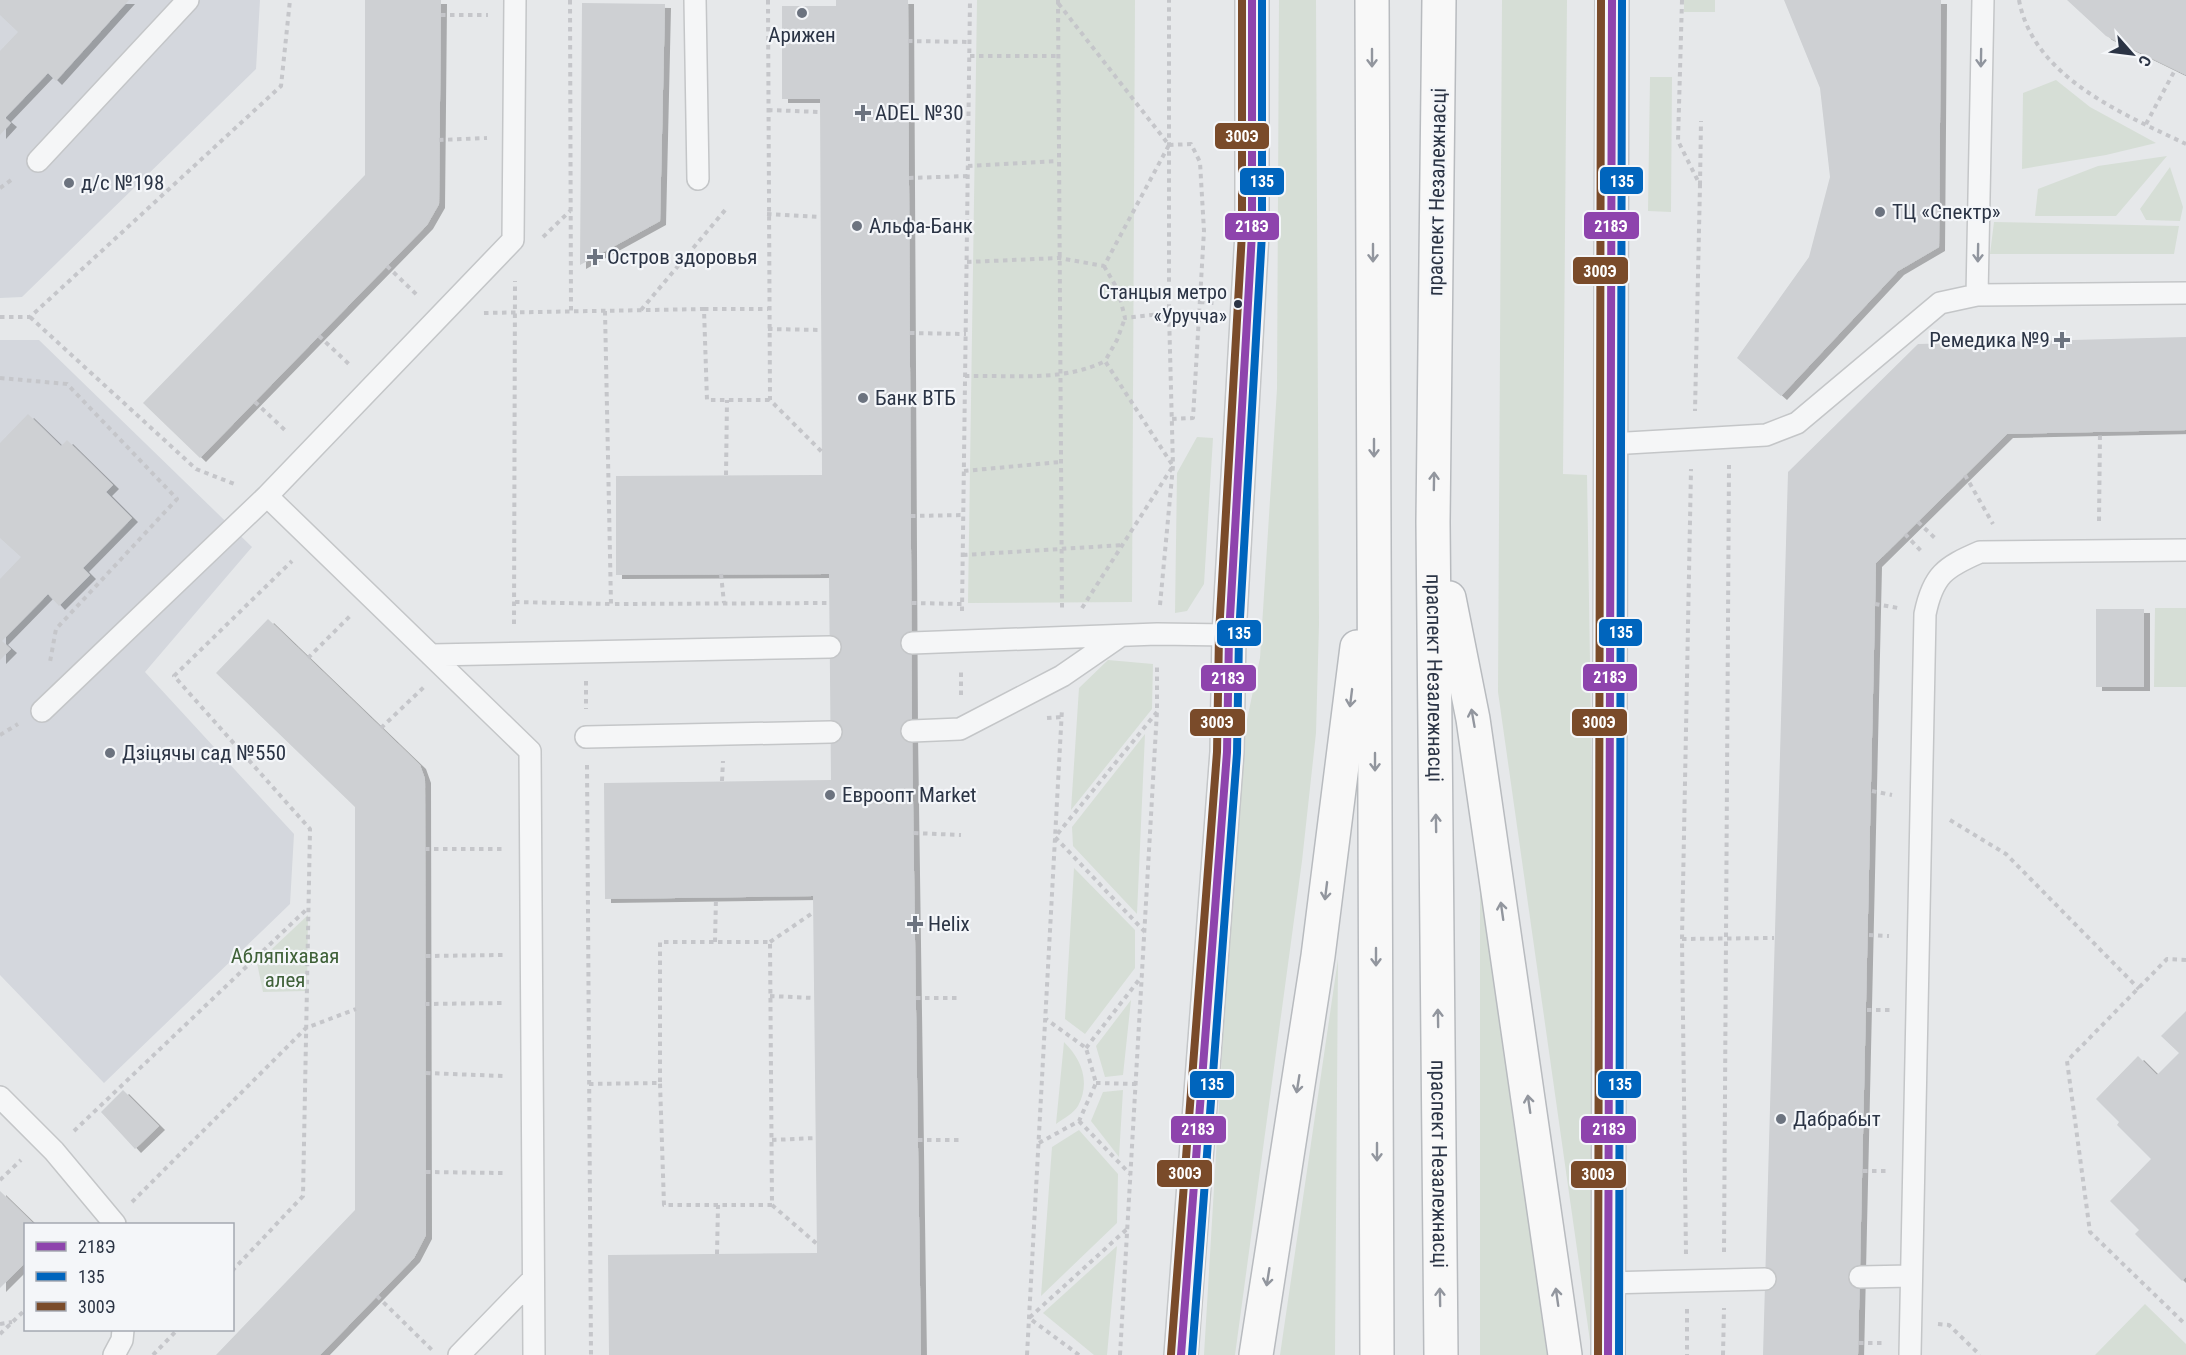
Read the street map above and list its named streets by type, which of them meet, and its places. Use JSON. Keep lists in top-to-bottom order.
{
  "streets": {
    "main road": ["праспект Незалежнасці"]
  },
  "parks": ["Абляпіхавая алея"],
  "places": {
    "other": [
      "Арижен",
      "д/с №198",
      "ТЦ «Спектр»",
      "Альфа-Банк",
      "Станцыя метро «Уручча»",
      "Банк ВТБ",
      "Дзіцячы сад №550",
      "Евроопт Market",
      "Дабрабыт"
    ],
    "health": [
      "ADEL №30",
      "Остров здоровья",
      "Ремедика №9",
      "Helix"
    ]
  },
  "lines": ["transit line 218Э", "transit line 135", "transit line 300Э"],
  "legend": ["218Э", "135", "300Э"],
  "north": "bottom right"
}
